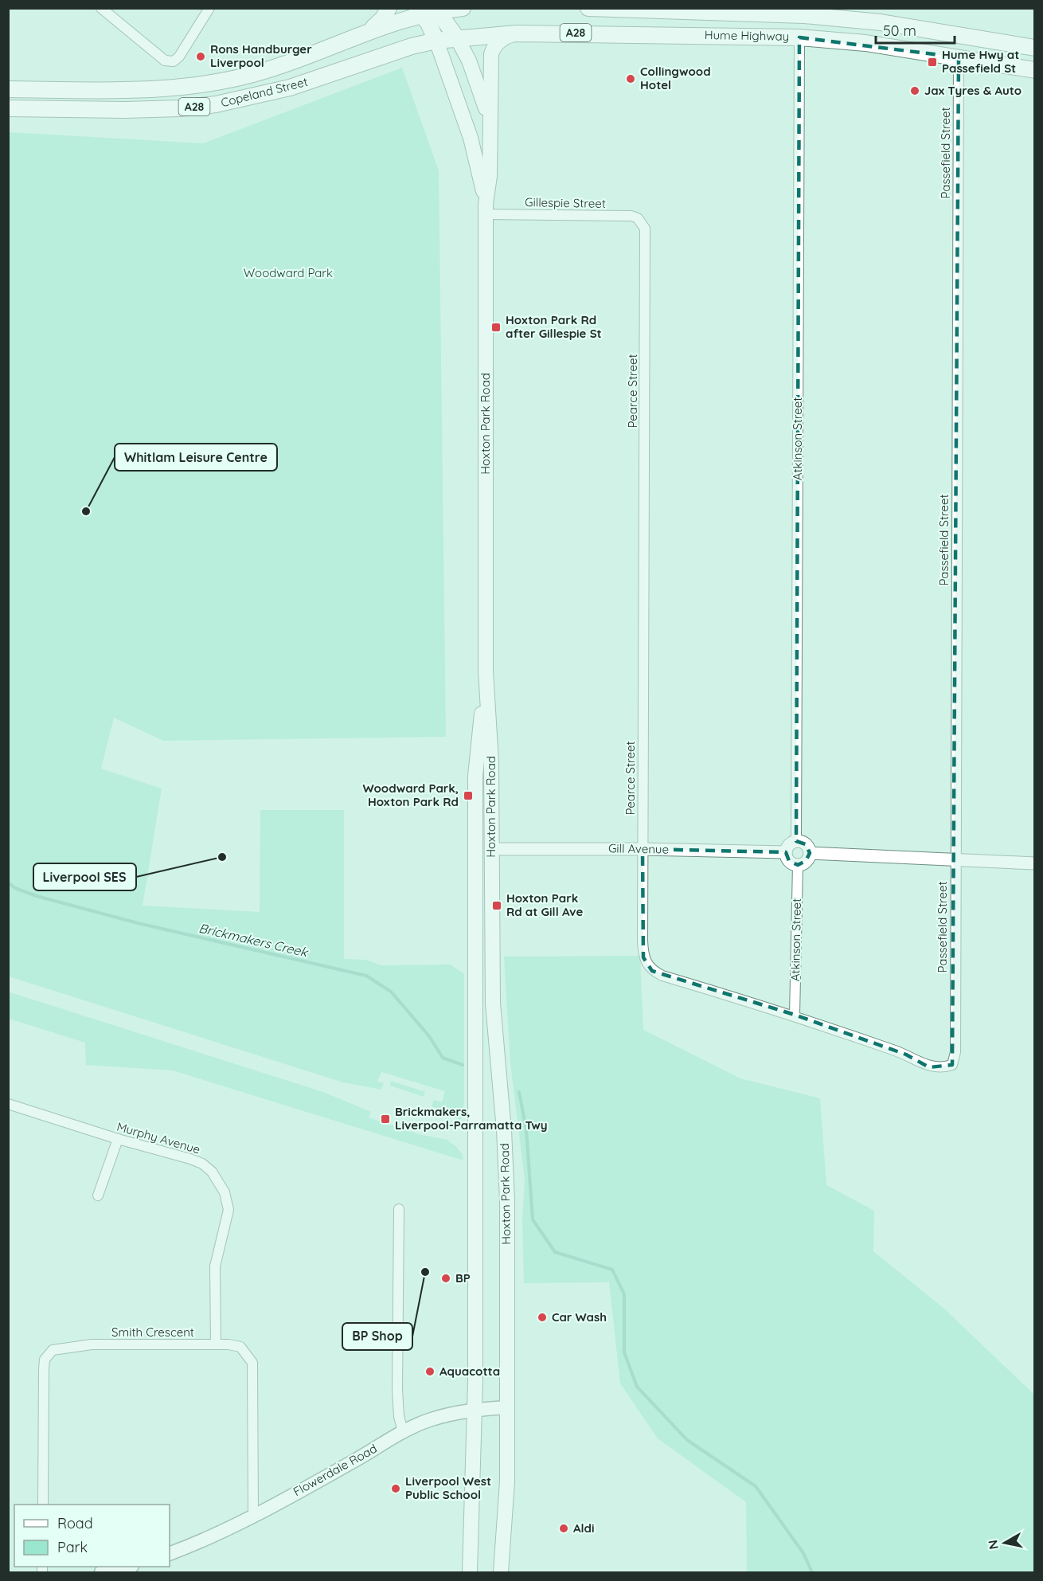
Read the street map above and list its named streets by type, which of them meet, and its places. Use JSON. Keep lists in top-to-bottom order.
{
  "streets": {
    "highway": ["A28", "Hume Highway", "Copeland Street"],
    "main road": ["Hoxton Park Road", "Flowerdale Road"],
    "street": [
      "Passefield Street",
      "Gillespie Street",
      "Pearce Street",
      "Atkinson Street",
      "Gill Avenue",
      "Murphy Avenue",
      "Smith Crescent"
    ]
  },
  "crossings": [
    ["A28", "Copeland Street"],
    ["Hume Highway", "Copeland Street"],
    ["Hume Highway", "Passefield Street"],
    ["Hume Highway", "Hoxton Park Road"],
    ["Hume Highway", "Atkinson Street"],
    ["Copeland Street", "Hoxton Park Road"],
    ["Passefield Street", "Pearce Street"],
    ["Gillespie Street", "Pearce Street"],
    ["Gillespie Street", "Hoxton Park Road"],
    ["Pearce Street", "Atkinson Street"],
    ["Pearce Street", "Gill Avenue"],
    ["Hoxton Park Road", "Gill Avenue"],
    ["Hoxton Park Road", "Flowerdale Road"],
    ["Atkinson Street", "Gill Avenue"],
    ["Murphy Avenue", "Smith Crescent"],
    ["Smith Crescent", "Flowerdale Road"]
  ],
  "water": ["Brickmakers Creek"],
  "parks": ["Woodward Park"],
  "places": {
    "other": [
      "Rons Handburger Liverpool",
      "Collingwood Hotel",
      "Jax Tyres & Auto",
      "Whitlam Leisure Centre",
      "Liverpool SES",
      "BP Shop",
      "BP",
      "Car Wash",
      "Aquacotta",
      "Liverpool West Public School",
      "Aldi"
    ],
    "transit": [
      "Hume Hwy at Passefield St",
      "Hoxton Park Rd after Gillespie St",
      "Woodward Park, Hoxton Park Rd",
      "Hoxton Park Rd at Gill Ave",
      "Brickmakers, Liverpool-Parramatta Twy"
    ]
  },
  "legend": ["Road", "Park"],
  "scale_bar": "50 m",
  "north": "left"
}
